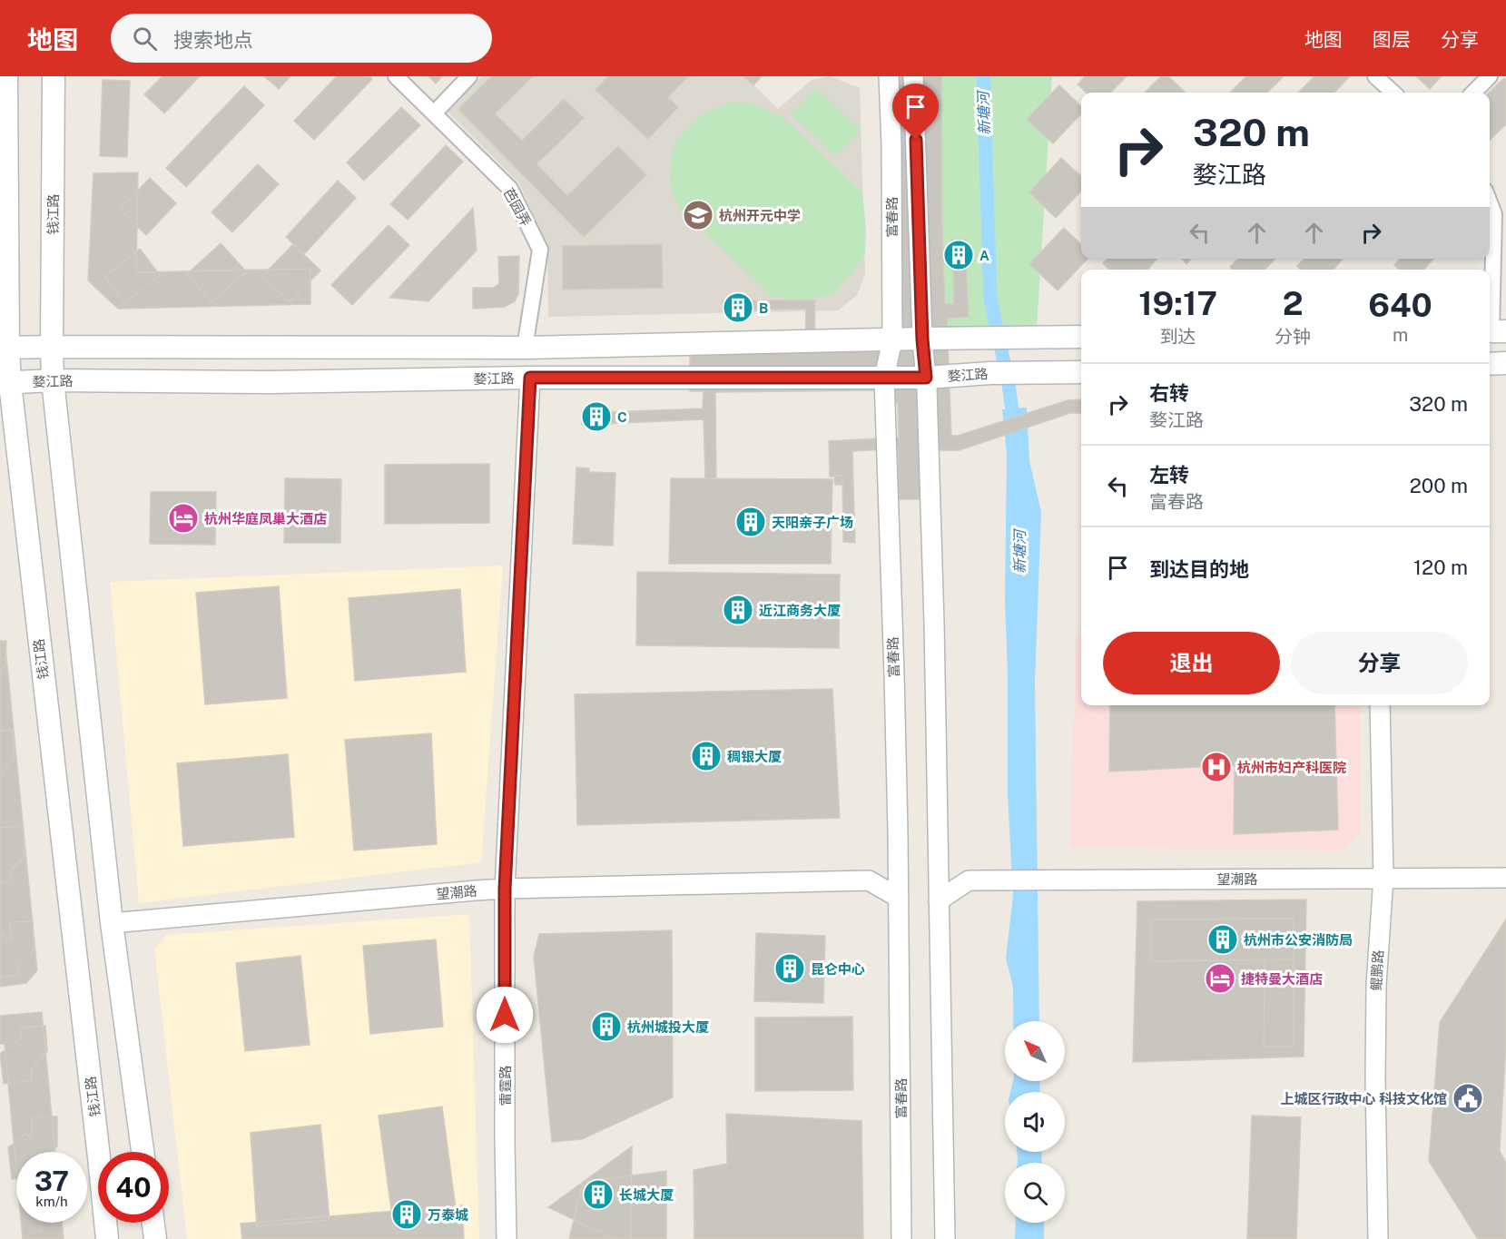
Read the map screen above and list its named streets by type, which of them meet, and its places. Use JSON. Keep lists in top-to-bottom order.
{
  "streets": {
    "main road": ["钱江路", "婺江路"],
    "street": [
      "芭园弄",
      "富春路",
      "望潮路",
      "鲲鹏路",
      "雷霆路"
    ]
  },
  "crossings": [
    ["钱江路", "婺江路"],
    ["钱江路", "望潮路"],
    ["富春路", "婺江路"],
    ["婺江路", "雷霆路"],
    ["望潮路", "鲲鹏路"],
    ["望潮路", "雷霆路"]
  ],
  "water": ["新塘河"],
  "places": {
    "school or university": ["杭州开元中学"],
    "building": [
      "A",
      "B",
      "C",
      "天阳亲子广场",
      "近江商务大厦",
      "稠银大厦",
      "杭州市公安消防局",
      "昆仑中心",
      "杭州城投大厦",
      "长城大厦",
      "万泰城"
    ],
    "hotel": ["杭州华庭凤巢大酒店", "捷特曼大酒店"],
    "hospital": ["杭州市妇产科医院"],
    "public building": ["上城区行政中心 科技文化馆"]
  },
  "north": "top left",
  "page": {
    "header": "地图",
    "search": "搜索地点",
    "nav": ["地图", "图层", "分享"],
    "turn": ["320 m", "婺江路"],
    "eta": [
      "19:17",
      "到达",
      "2",
      "分钟",
      "640",
      "m"
    ],
    "list": [
      {
        "name": "右转",
        "note": "婺江路",
        "value": "320 m"
      },
      {
        "name": "左转",
        "note": "富春路",
        "value": "200 m"
      },
      {
        "name": "到达目的地",
        "value": "120 m"
      }
    ],
    "buttons": ["退出", "分享"],
    "speed": "37 km/h",
    "limit": "40"
  }
}
